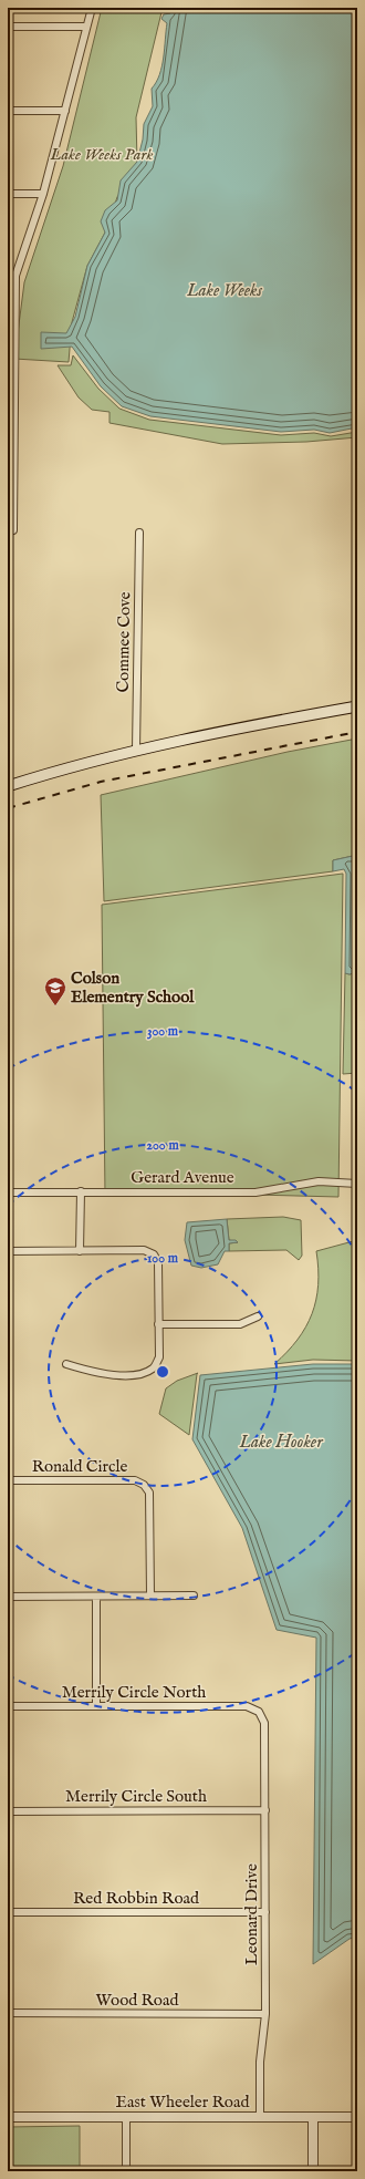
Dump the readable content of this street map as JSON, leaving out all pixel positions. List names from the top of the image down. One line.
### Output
{"streets":{"street":["Commee Cove","Gerard Avenue","Ronald Circle","Merrily Circle North","Merrily Circle South","Red Robbin Road","Leonard Drive","Wood Road","East Wheeler Road"]},"crossings":[["Merrily Circle North","Leonard Drive"],["Merrily Circle South","Leonard Drive"],["Red Robbin Road","Leonard Drive"],["Leonard Drive","Wood Road"],["Leonard Drive","East Wheeler Road"]],"water":["Lake Weeks","Lake Hooker"],"parks":["Lake Weeks Park"],"places":{"school or university":["Colson Elementry School"]},"rings":["300 m","200 m","100 m"]}
